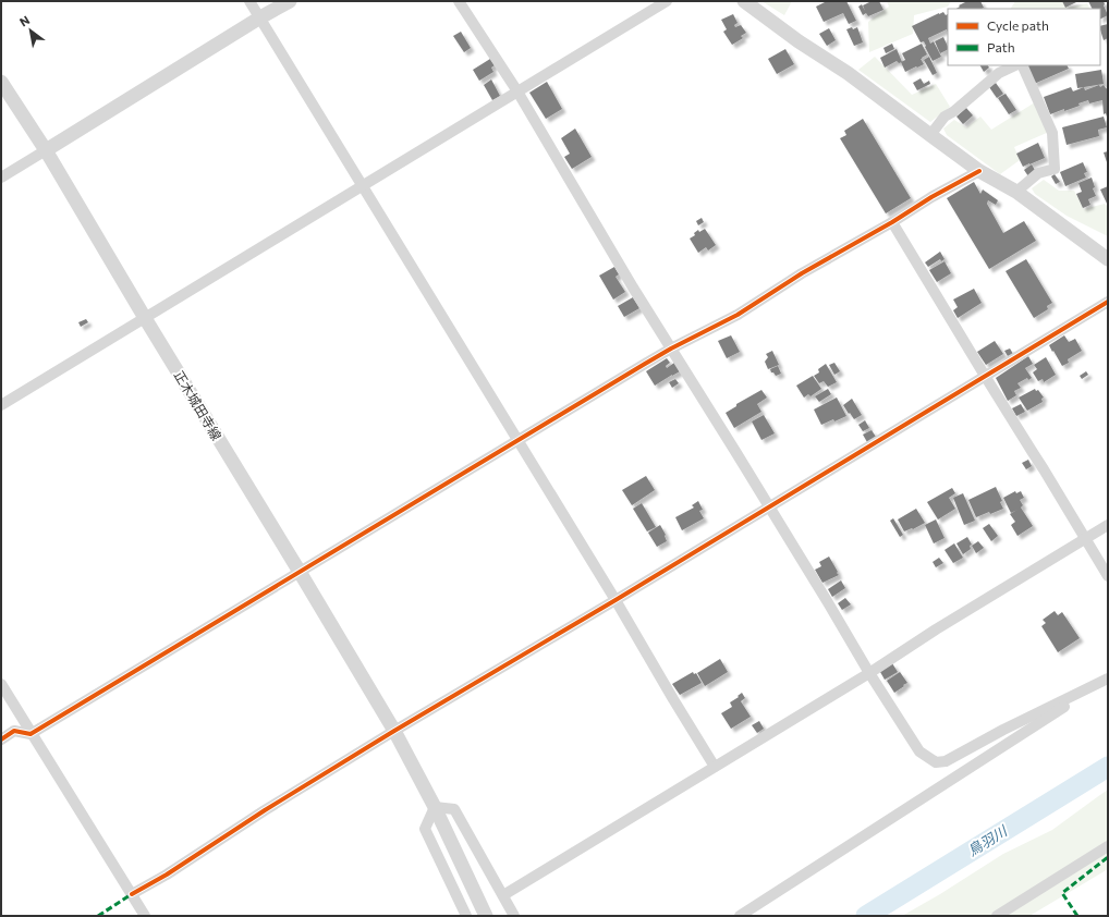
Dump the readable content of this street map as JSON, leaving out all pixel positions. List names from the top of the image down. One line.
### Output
{"streets":{"street":["正木城田寺線"]},"water":["鳥羽川"],"legend":["Cycle path","Path"],"north":"top left"}
